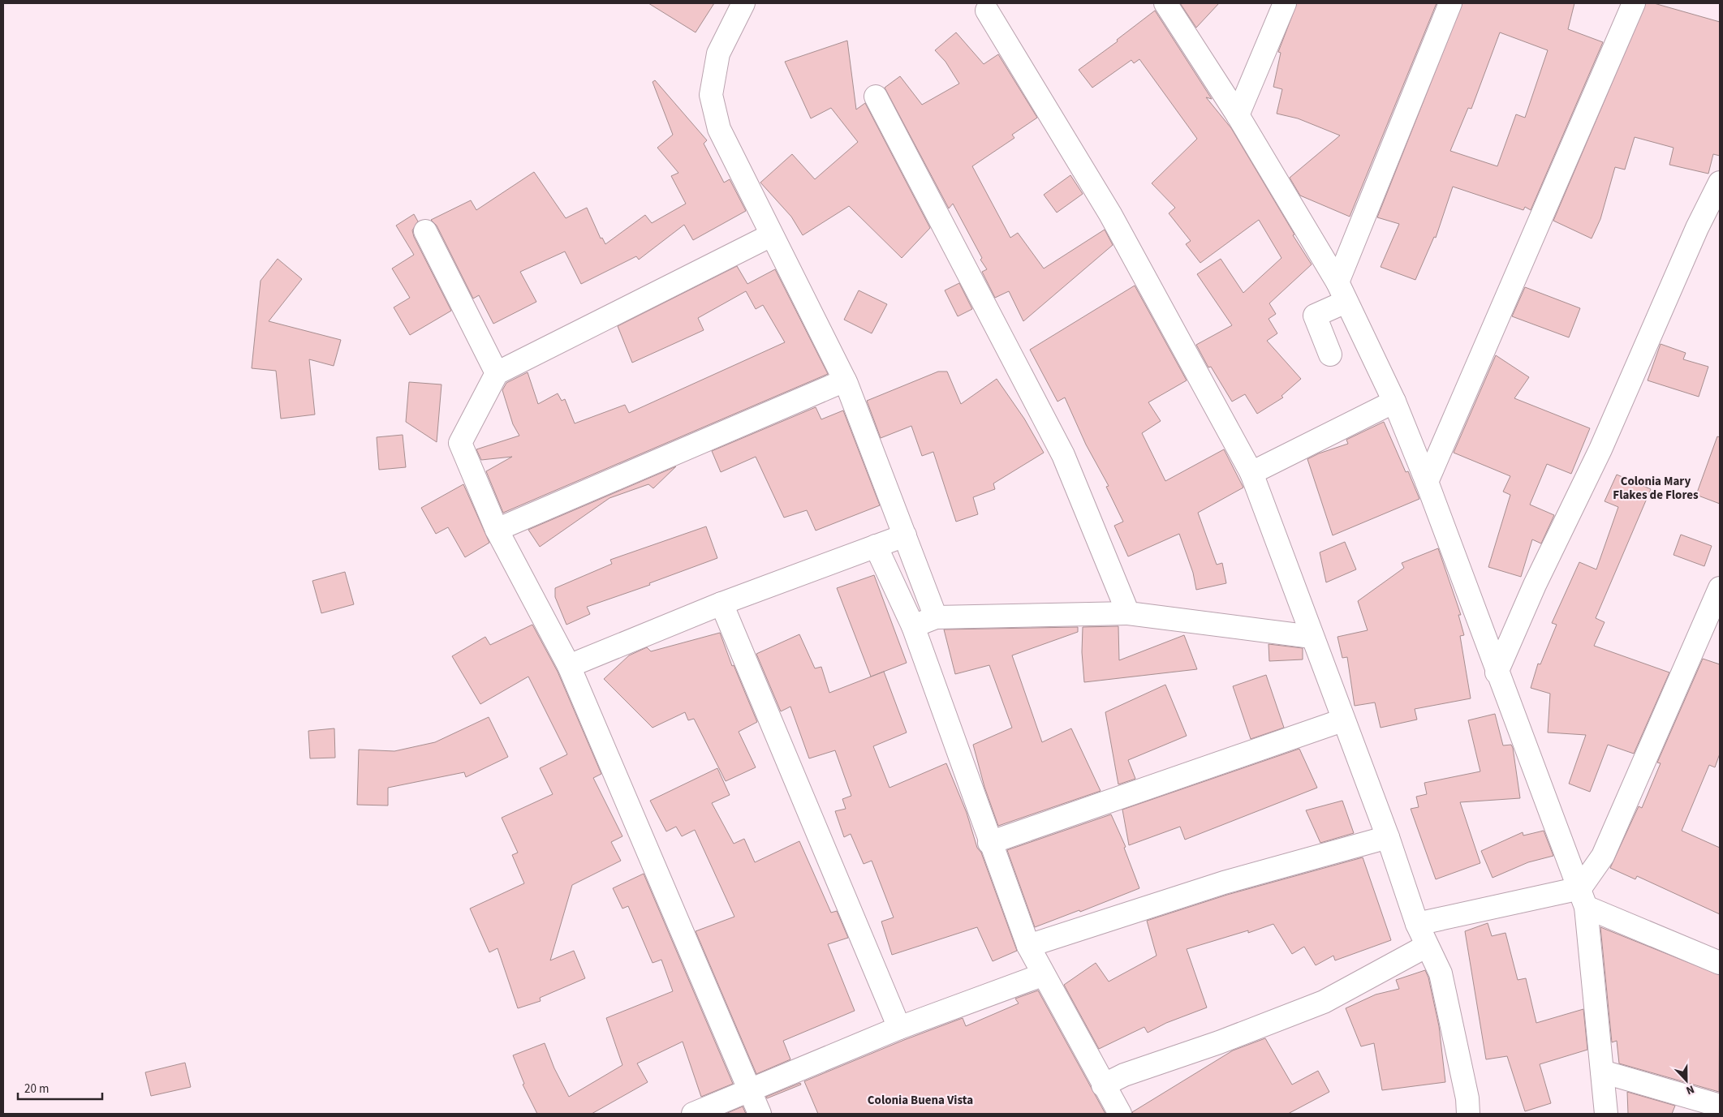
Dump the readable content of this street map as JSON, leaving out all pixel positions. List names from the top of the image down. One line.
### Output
{"districts":["Colonia Mary Flakes de Flores","Colonia Buena Vista"],"scale_bar":"20 m","north":"bottom"}
